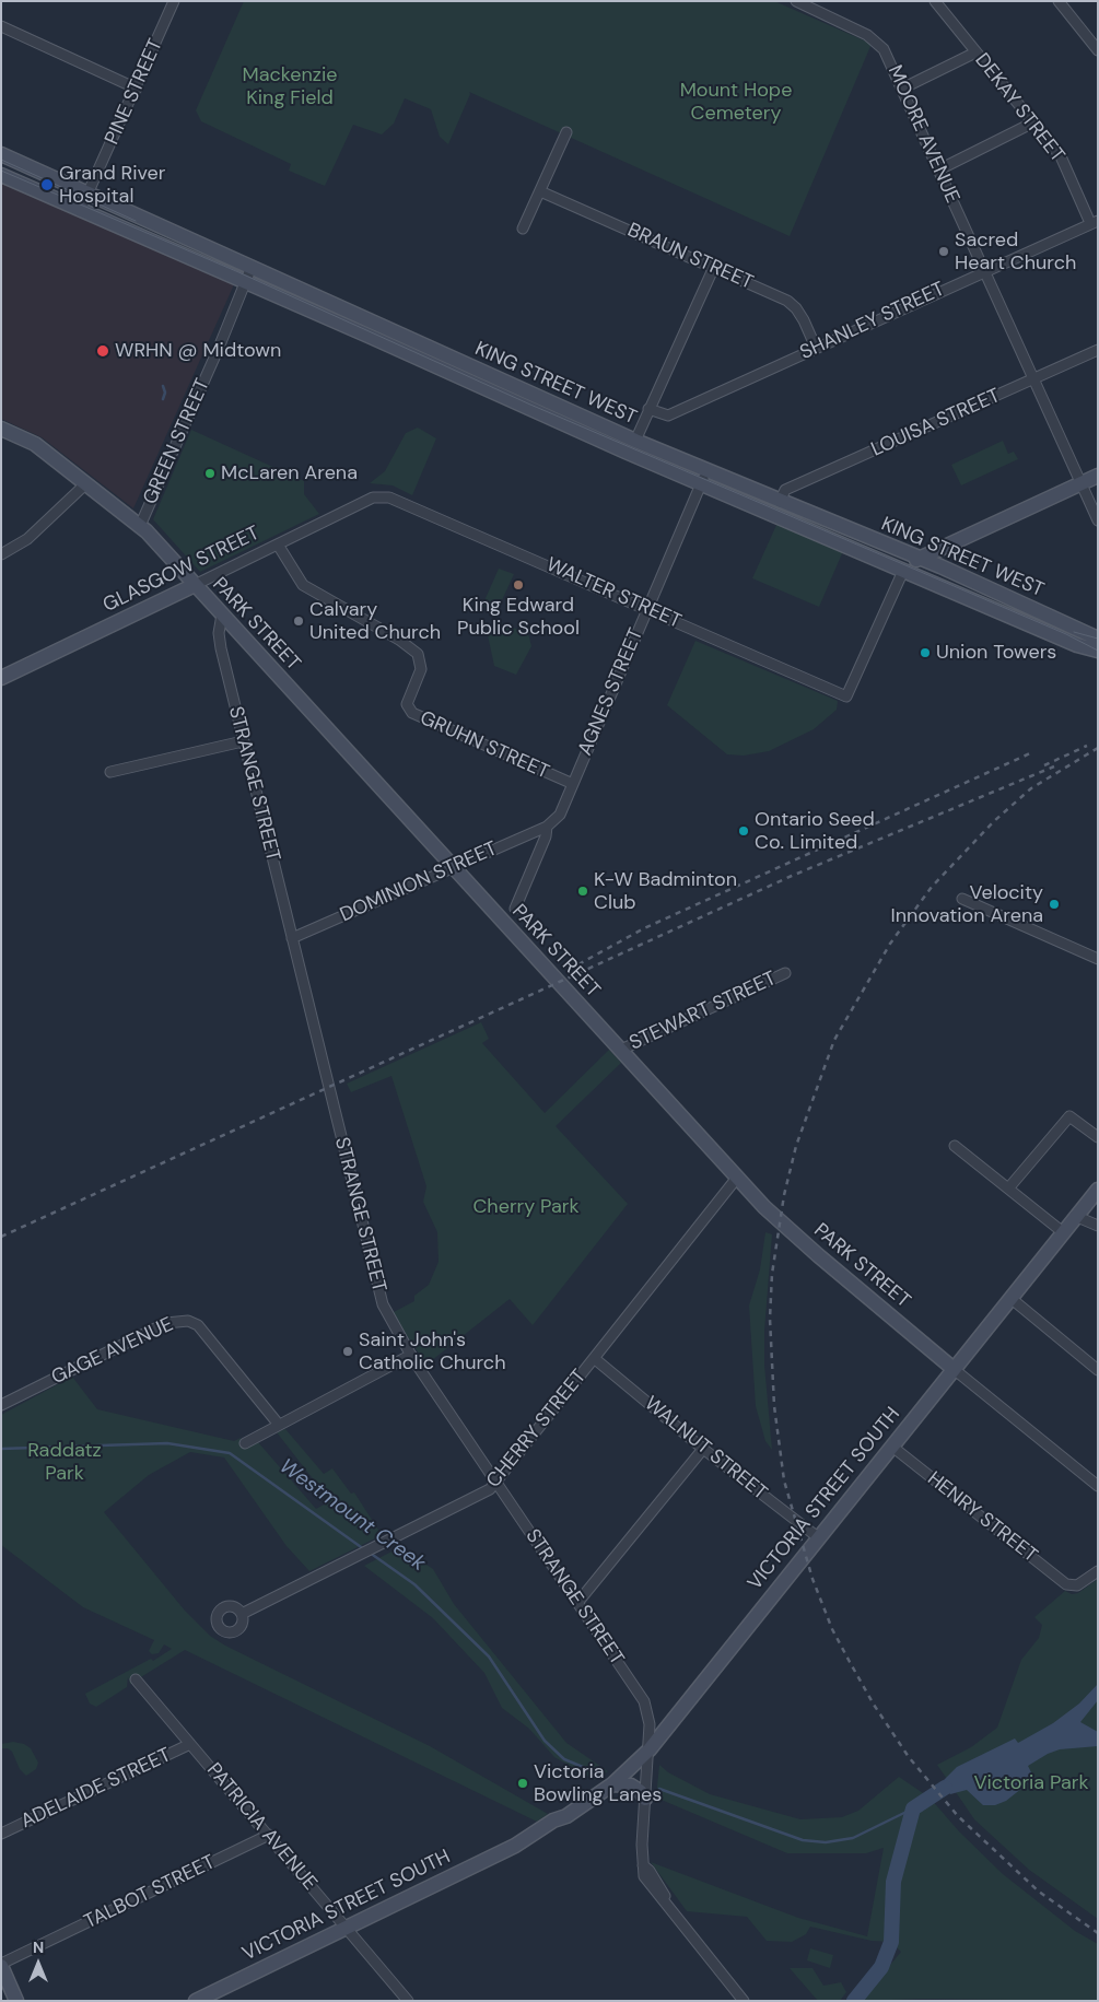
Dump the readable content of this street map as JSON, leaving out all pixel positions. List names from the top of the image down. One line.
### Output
{"streets":{"main road":["KING STREET WEST","GLASGOW STREET","PARK STREET","VICTORIA STREET SOUTH"],"street":["PINE STREET","DEKAY STREET","MOORE AVENUE","BRAUN STREET","SHANLEY STREET","LOUISA STREET","GREEN STREET","WALTER STREET","AGNES STREET","GRUHN STREET","STRANGE STREET","DOMINION STREET","STEWART STREET","GAGE AVENUE","CHERRY STREET","WALNUT STREET","HENRY STREET","ADELAIDE STREET","PATRICIA AVENUE","TALBOT STREET"]},"crossings":[["PINE STREET","KING STREET WEST"],["DEKAY STREET","SHANLEY STREET"],["MOORE AVENUE","SHANLEY STREET"],["MOORE AVENUE","LOUISA STREET"],["BRAUN STREET","SHANLEY STREET"],["KING STREET WEST","LOUISA STREET"],["KING STREET WEST","GREEN STREET"],["KING STREET WEST","WALTER STREET"],["KING STREET WEST","AGNES STREET"],["GREEN STREET","PARK STREET"],["GLASGOW STREET","WALTER STREET"],["GLASGOW STREET","PARK STREET"],["GLASGOW STREET","GRUHN STREET"],["WALTER STREET","AGNES STREET"],["PARK STREET","STRANGE STREET"],["PARK STREET","DOMINION STREET"],["PARK STREET","STEWART STREET"],["PARK STREET","CHERRY STREET"],["PARK STREET","VICTORIA STREET SOUTH"],["AGNES STREET","GRUHN STREET"],["AGNES STREET","DOMINION STREET"],["STRANGE STREET","DOMINION STREET"],["STRANGE STREET","CHERRY STREET"],["STRANGE STREET","VICTORIA STREET SOUTH"],["CHERRY STREET","WALNUT STREET"],["WALNUT STREET","VICTORIA STREET SOUTH"],["VICTORIA STREET SOUTH","HENRY STREET"],["VICTORIA STREET SOUTH","PATRICIA AVENUE"],["ADELAIDE STREET","PATRICIA AVENUE"],["PATRICIA AVENUE","TALBOT STREET"]],"water":["Westmount Creek"],"parks":["Mackenzie King Field","Mount Hope Cemetery","Cherry Park","Raddatz Park","Victoria Park"],"places":["Grand River Hospital","Sacred Heart Church","WRHN @ Midtown","McLaren Arena","King Edward Public School","Calvary United Church","Union Towers","Ontario Seed Co. Limited","K-W Badminton Club","Velocity Innovation Arena","Saint John's Catholic Church","Victoria Bowling Lanes"],"north":"top"}
